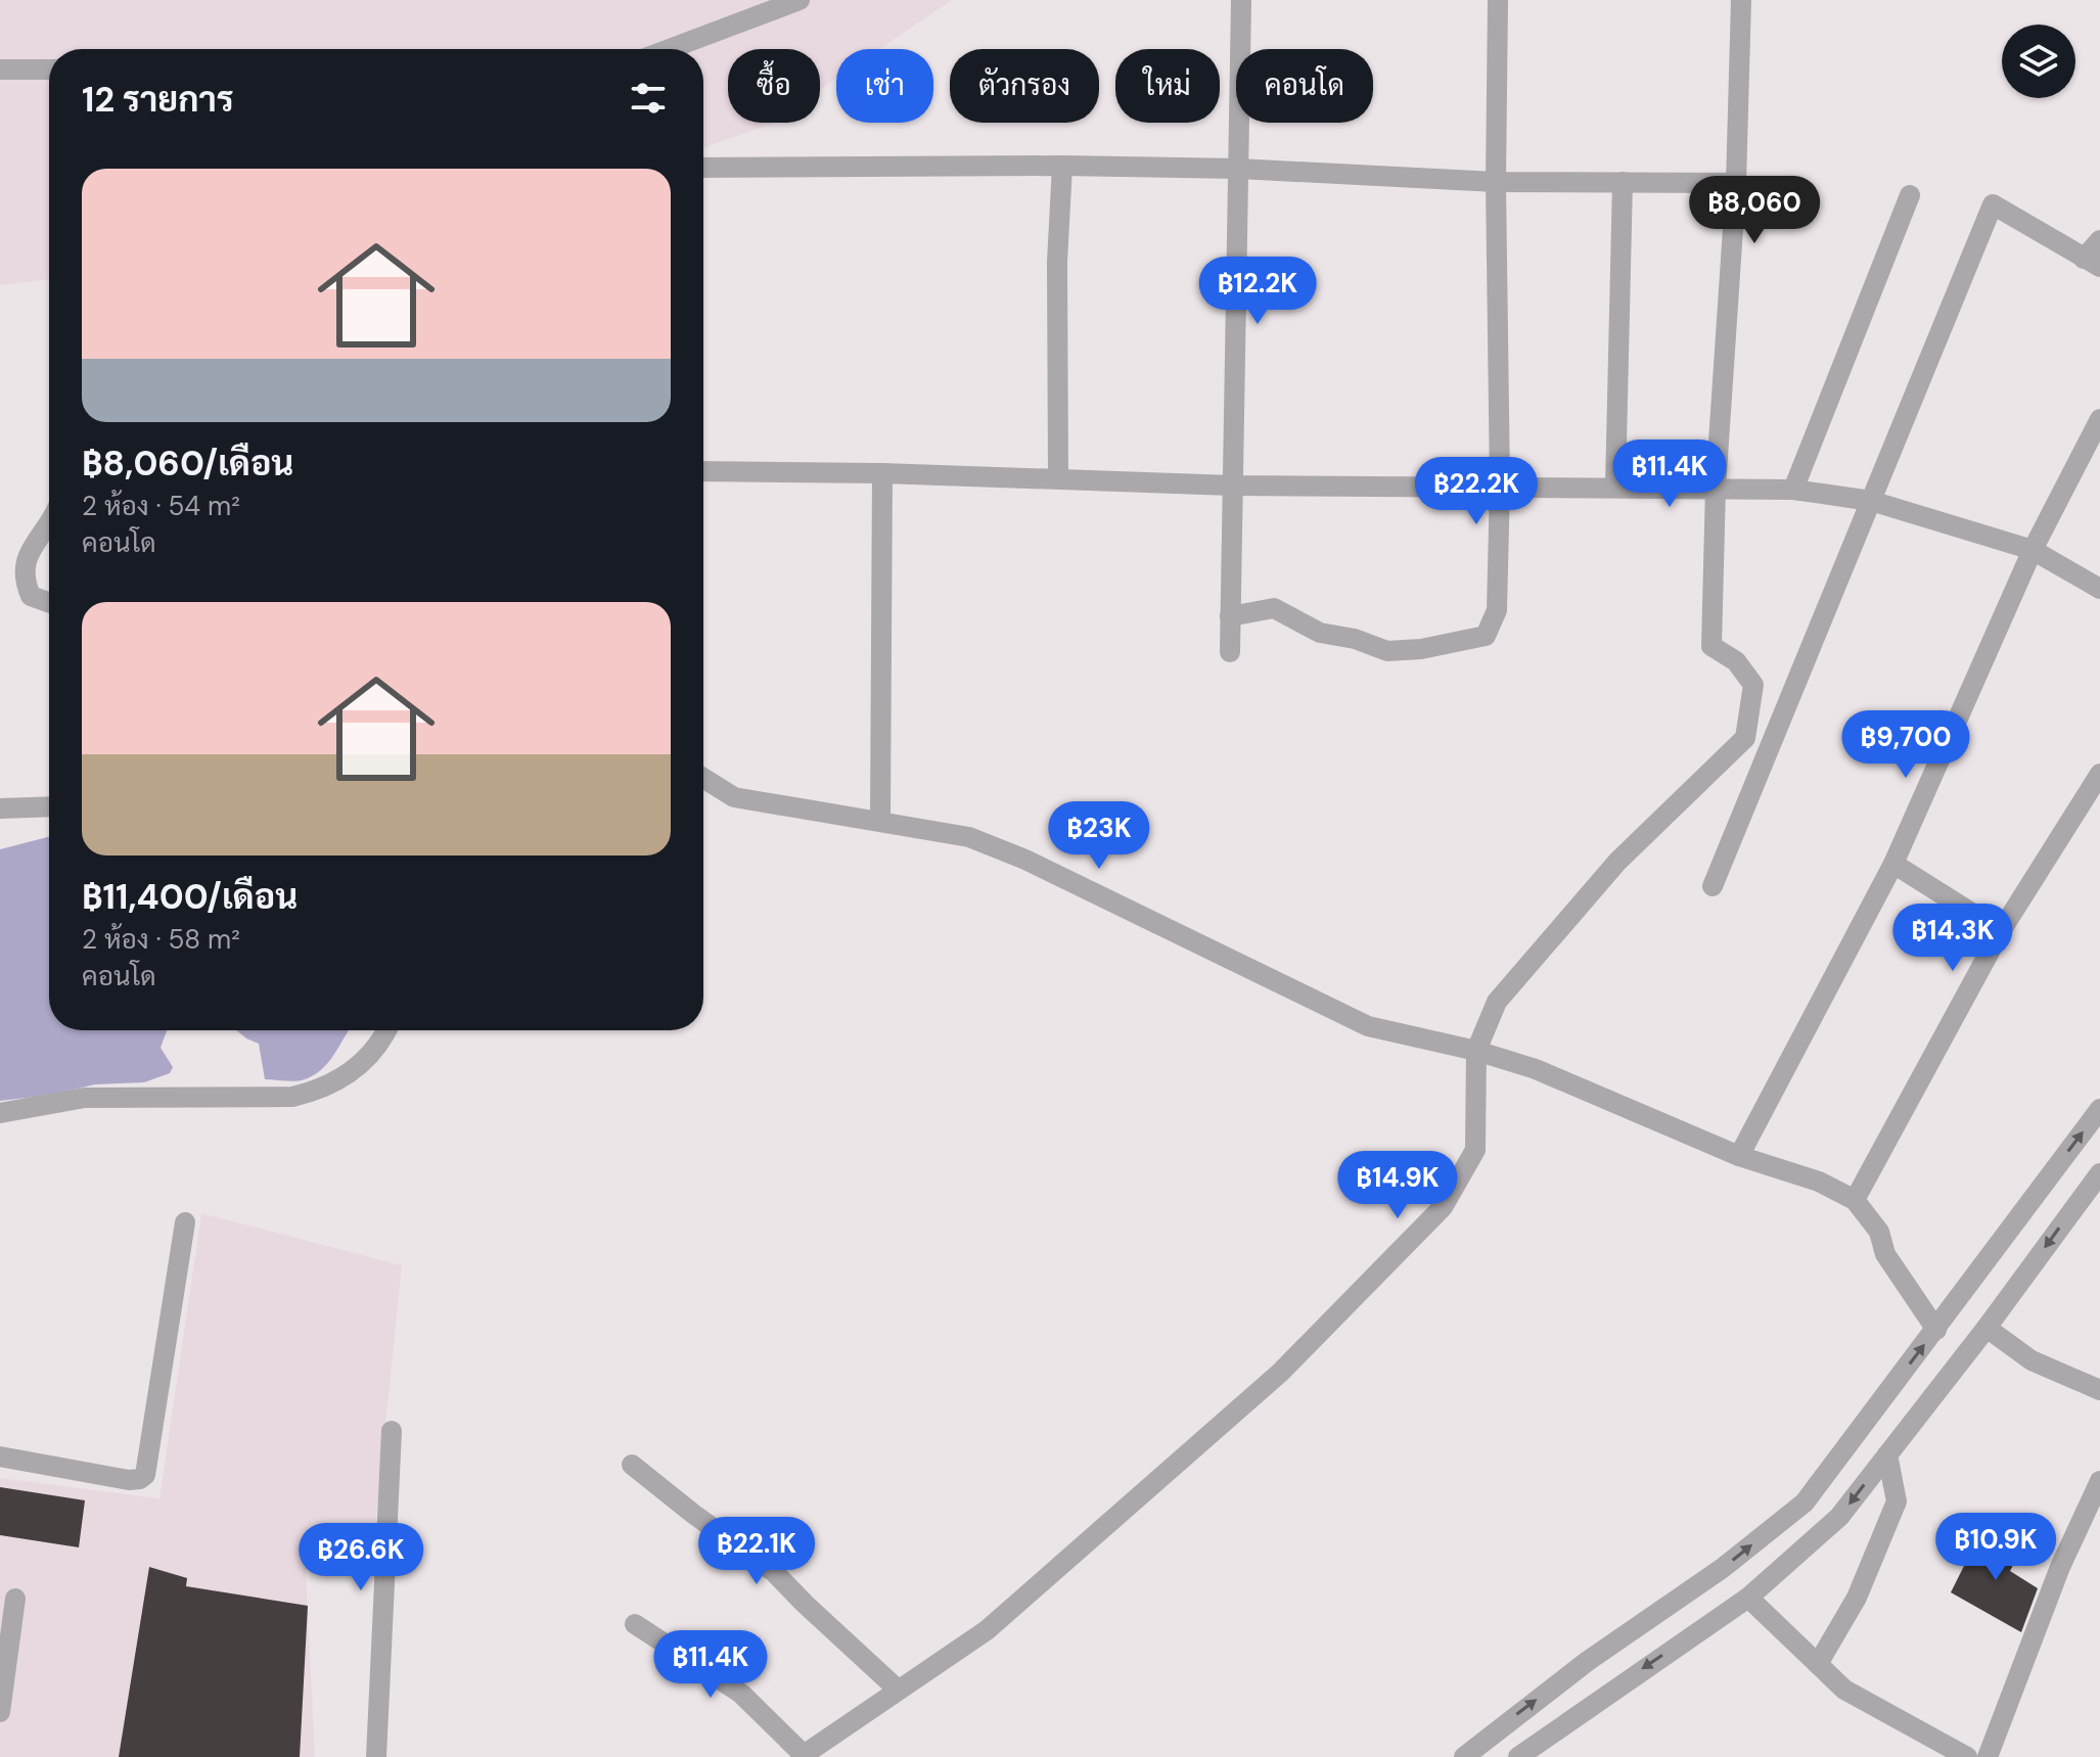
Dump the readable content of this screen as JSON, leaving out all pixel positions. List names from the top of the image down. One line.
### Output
{"page":{"chip":["ซื้อ","เช่า","ตัวกรอง","ใหม่","คอนโด"],"heading":"12 รายการ","list":[{"name":"฿8,060/เดือน","note":"2 ห้อง · 54 m² · คอนโด"},{"name":"฿11,400/เดือน","note":"2 ห้อง · 58 m² · คอนโด"}],"price":["฿8,060","฿12.2K","฿11.4K","฿22.2K","฿9,700","฿23K","฿14.3K","฿14.9K","฿10.9K","฿22.1K","฿26.6K","฿11.4K"]}}
